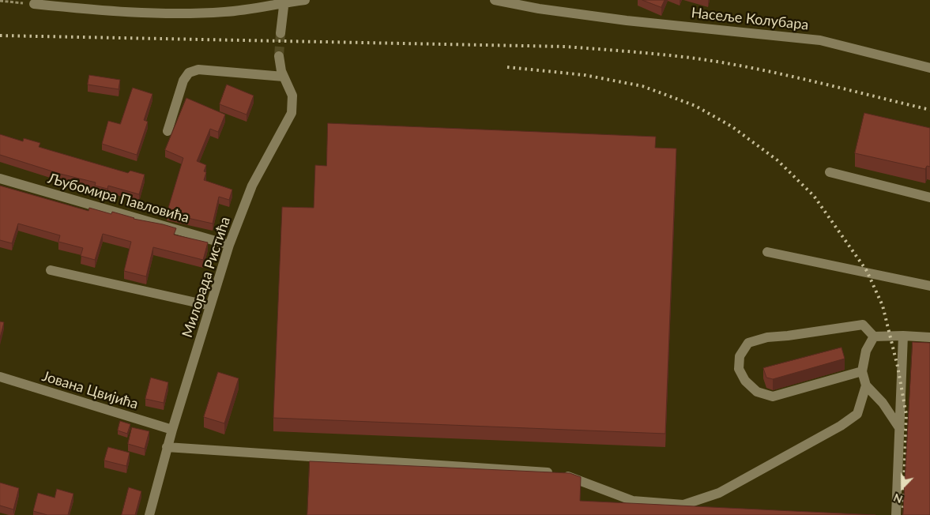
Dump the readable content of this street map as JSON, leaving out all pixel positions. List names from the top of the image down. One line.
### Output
{"streets":{"street":["Насеље Колубара","Љубомира Павловића","Милорада Ристића","Јована Цвијића"]},"crossings":[["Љубомира Павловића","Милорада Ристића"],["Милорада Ристића","Јована Цвијића"]],"north":"bottom"}
